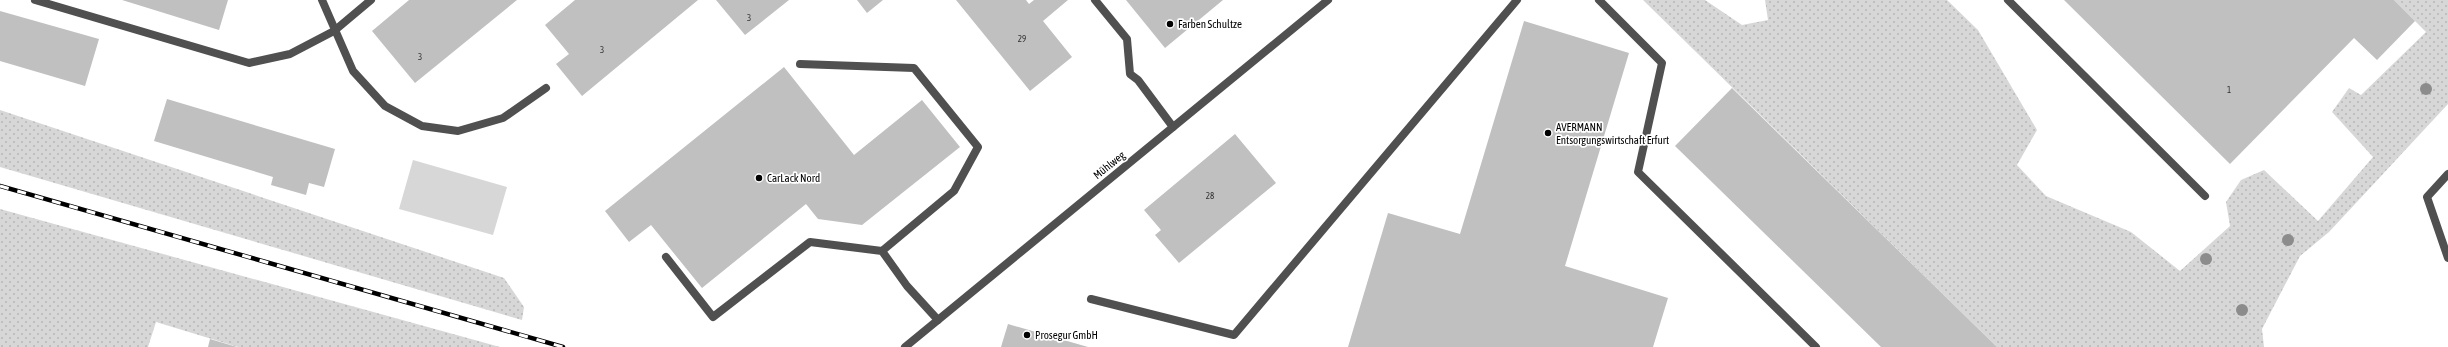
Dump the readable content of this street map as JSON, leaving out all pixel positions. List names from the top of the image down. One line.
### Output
{"streets":{"street":["Mühlweg"]},"places":["Farben Schultze","AVERMANN Entsorgungswirtschaft Erfurt","CarLack Nord","Prosegur GmbH"],"house_numbers":["3","29","3","3","1","28"]}
